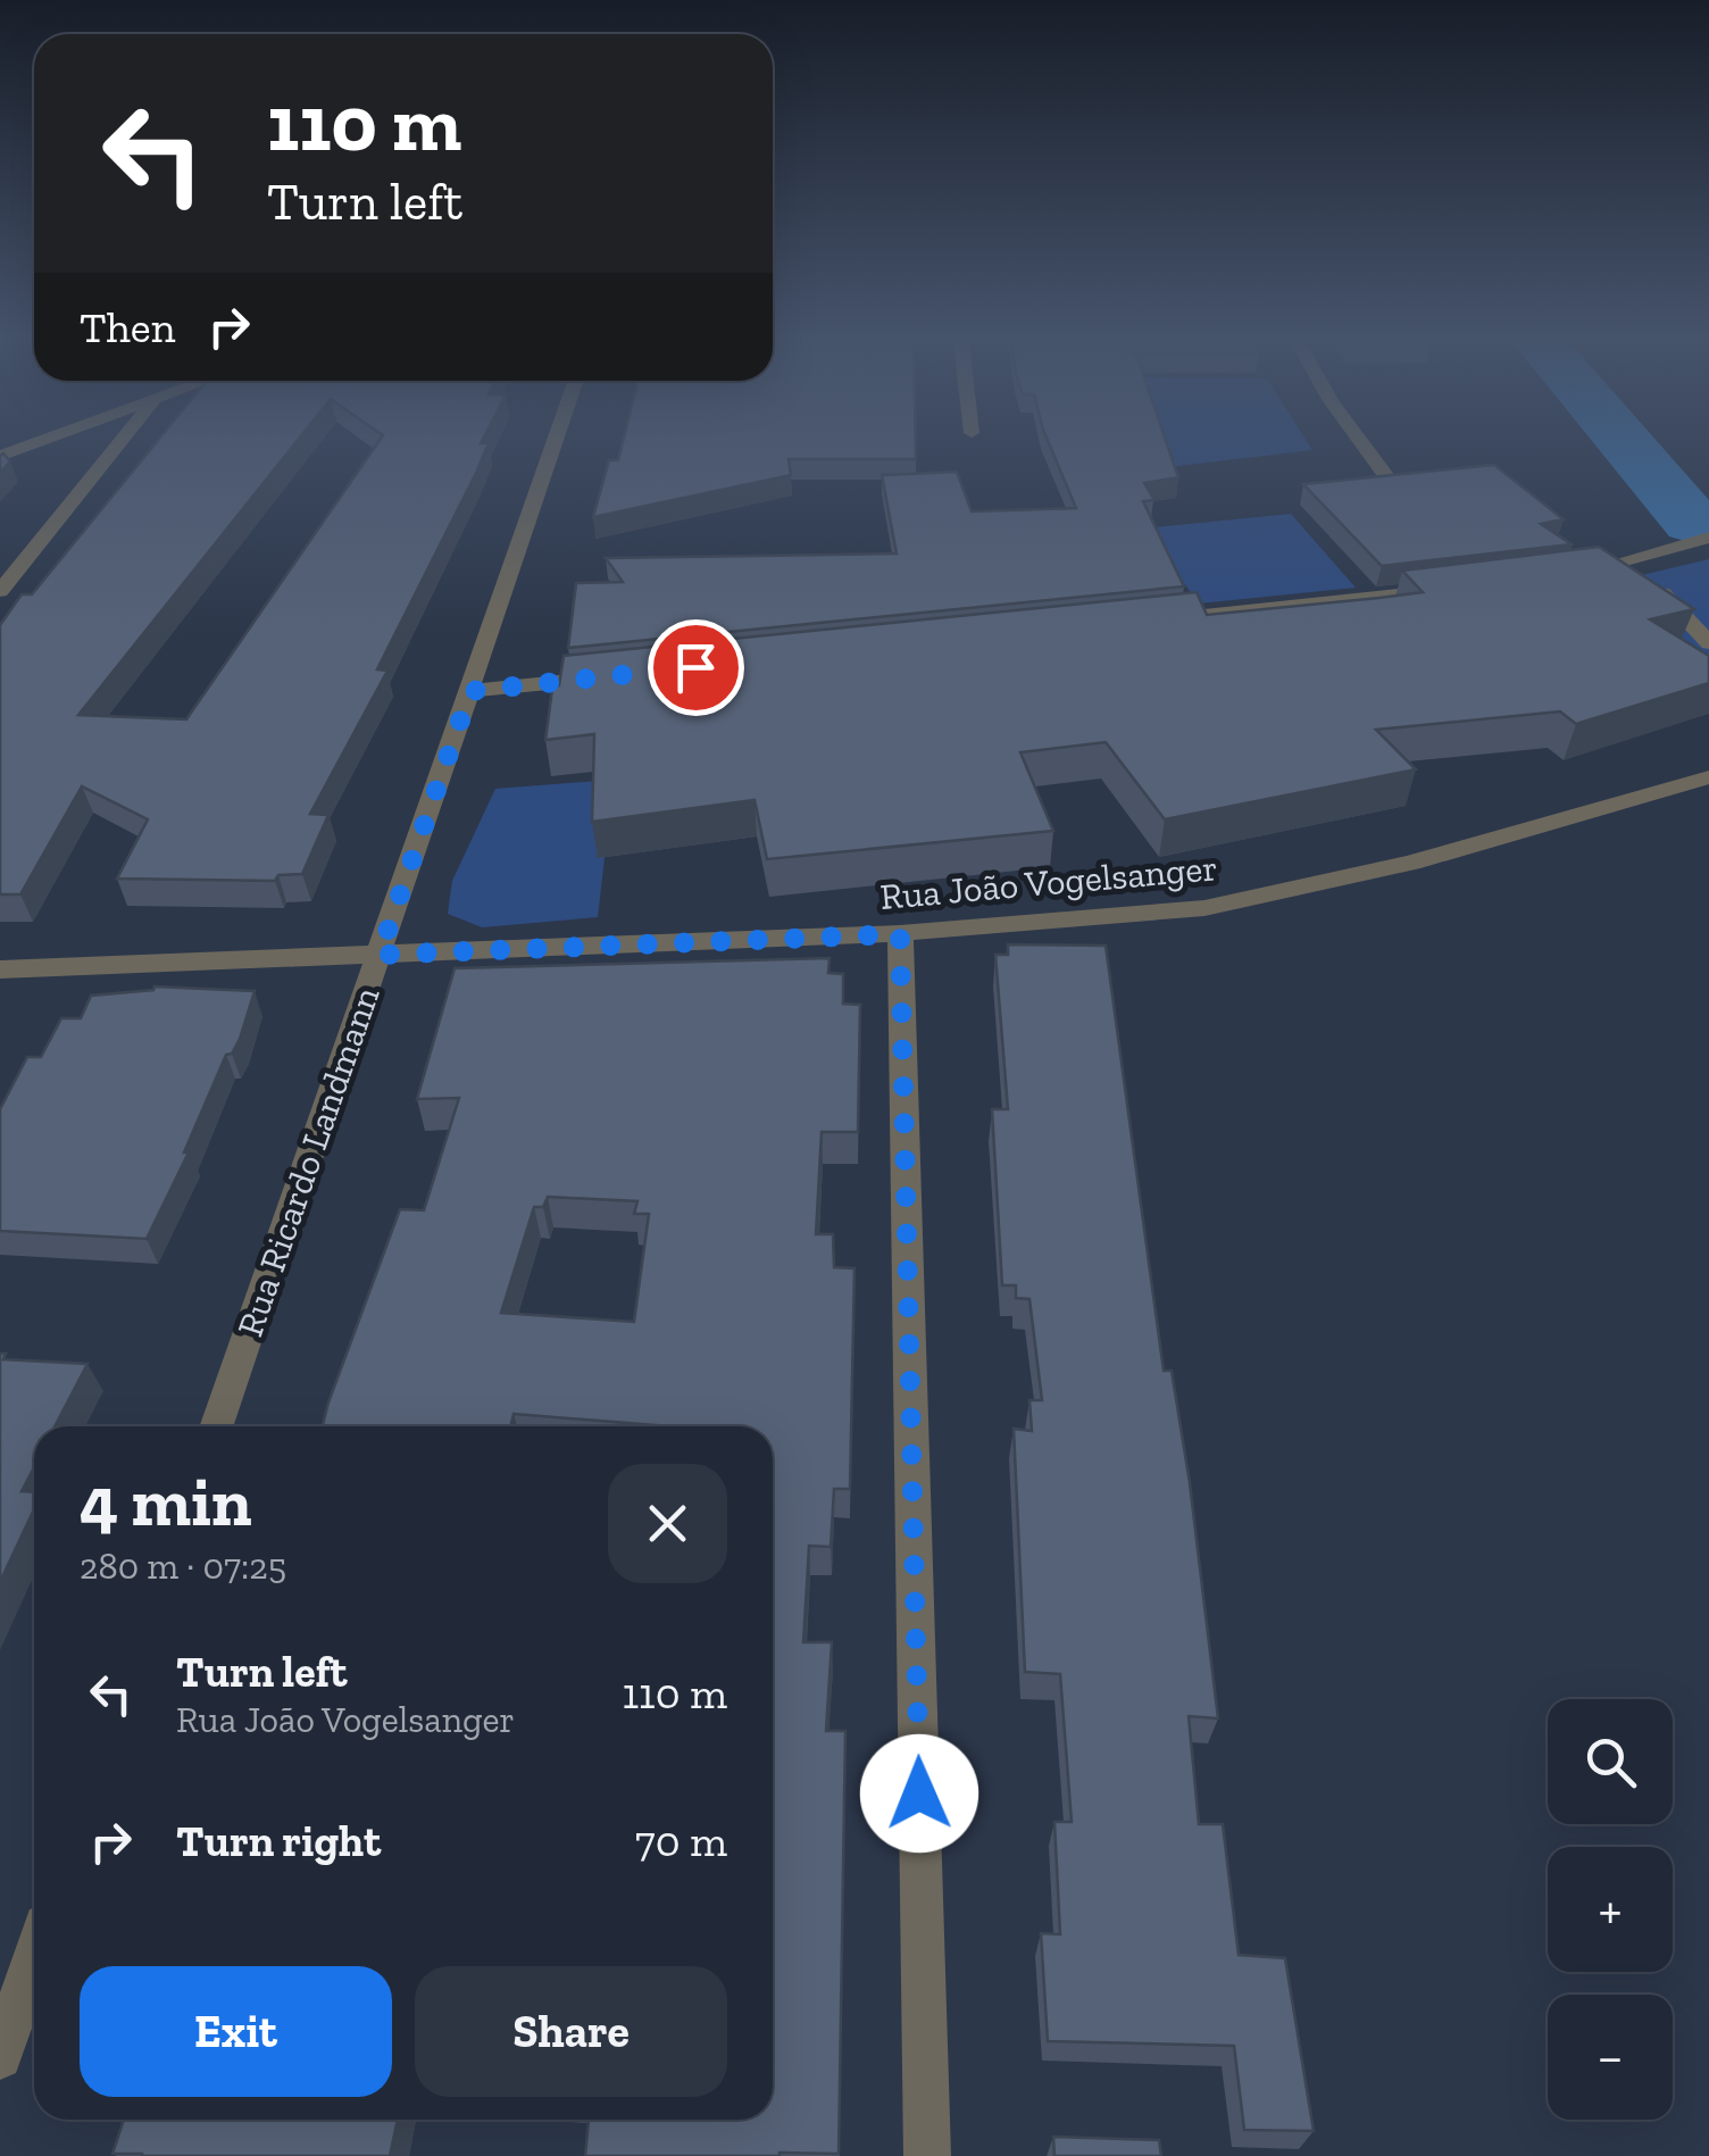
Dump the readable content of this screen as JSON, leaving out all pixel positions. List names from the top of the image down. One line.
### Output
{"streets":{"street":["Rua João Vogelsanger","Rua Ricardo Landmann"]},"crossings":[["Rua João Vogelsanger","Rua Ricardo Landmann"]],"page":{"turn":["110 m","Turn left"],"then":"Then","heading":["4 min","280 m · 07:25"],"list":[{"name":"Turn left","note":"Rua João Vogelsanger","value":"110 m"},{"name":"Turn right","value":"70 m"}],"map_buttons":["+","−"],"buttons":["Exit","Share"]}}
